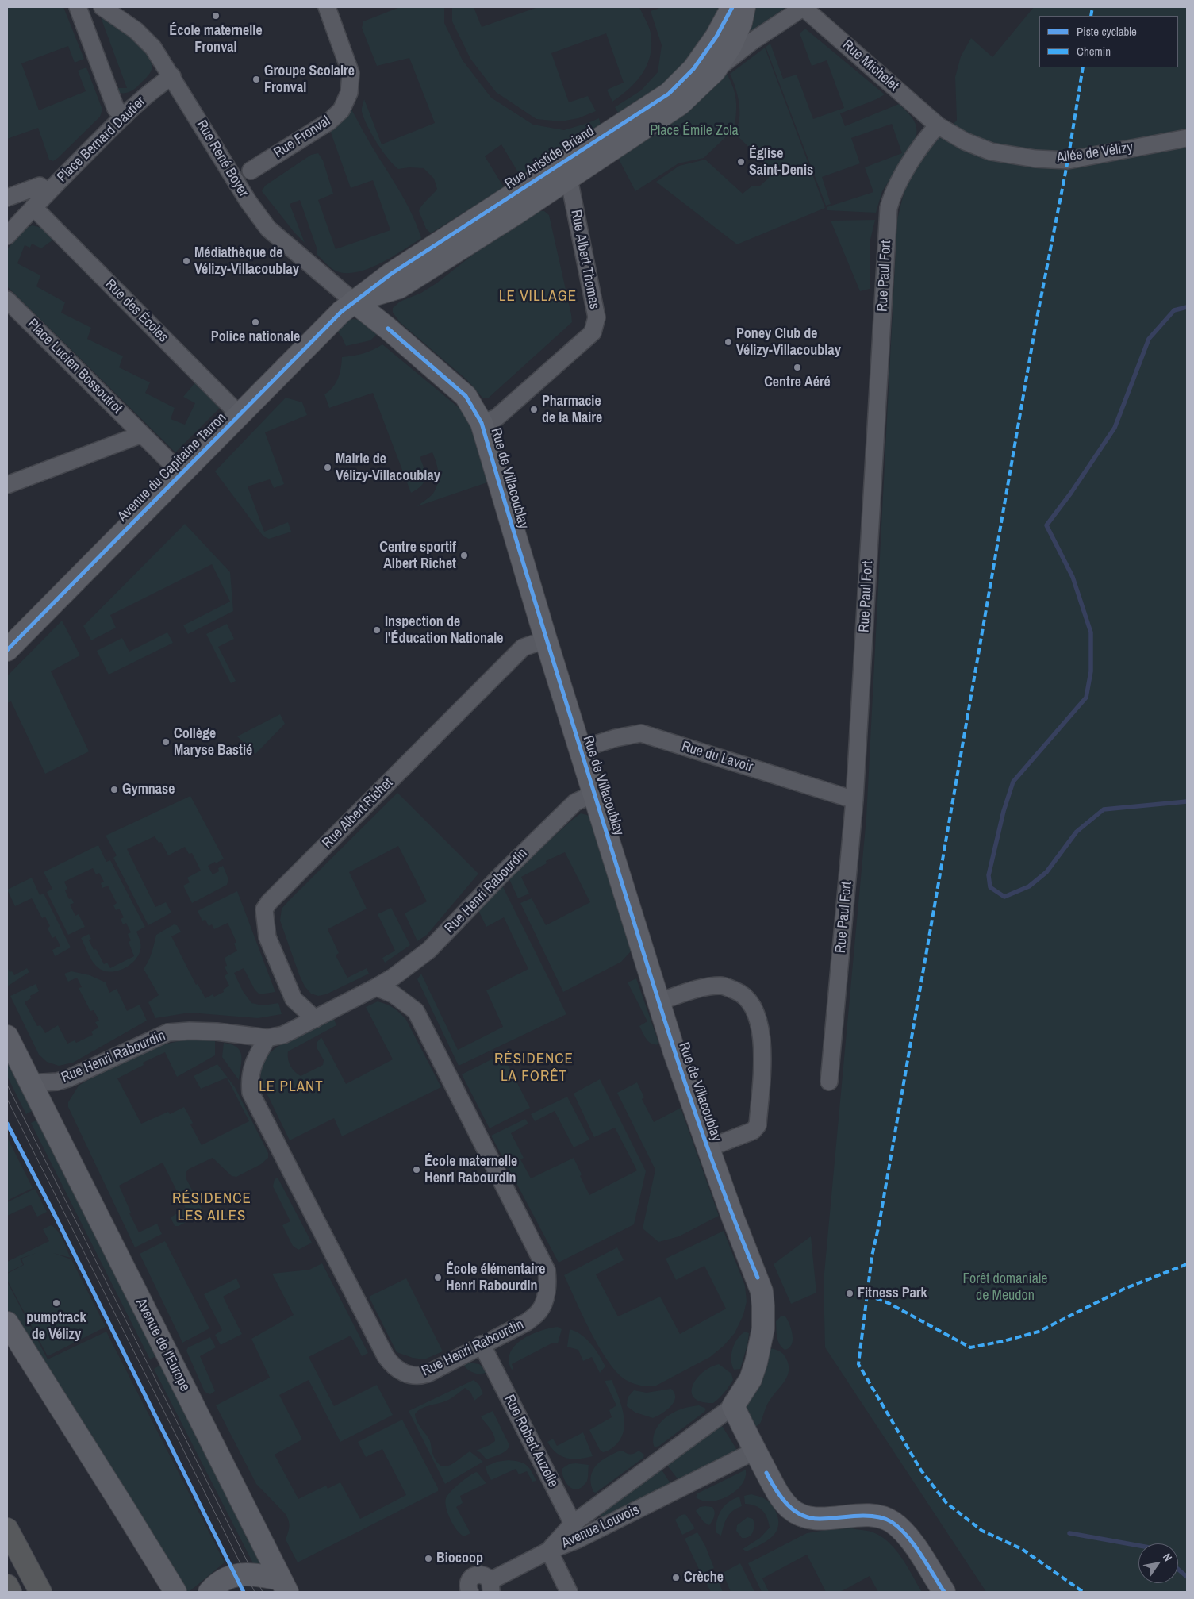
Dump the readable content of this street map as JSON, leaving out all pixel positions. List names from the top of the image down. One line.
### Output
{"streets":{"street":["Rue Michelet","Rue Fronval","Place Bernard Dautier","Allée de Vélizy","Rue Aristide Briand","Rue René Boyer","Rue Albert Thomas","Rue Paul Fort","Rue des Écoles","Place Lucien Bossoutrot","Avenue du Capitaine Tarron","Rue de Villacoublay","Rue du Lavoir","Rue Albert Richet","Rue Henri Rabourdin","Avenue de l'Europe","Rue Robert Auzelle","Avenue Louvois"]},"crossings":[["Rue Michelet","Allée de Vélizy"],["Rue Michelet","Rue Paul Fort"],["Place Bernard Dautier","Rue René Boyer"],["Place Bernard Dautier","Rue des Écoles"],["Allée de Vélizy","Rue Paul Fort"],["Rue Aristide Briand","Rue René Boyer"],["Rue Aristide Briand","Rue Albert Thomas"],["Rue Aristide Briand","Avenue du Capitaine Tarron"],["Rue Aristide Briand","Rue de Villacoublay"],["Rue René Boyer","Avenue du Capitaine Tarron"],["Rue René Boyer","Rue de Villacoublay"],["Rue Albert Thomas","Rue de Villacoublay"],["Rue Paul Fort","Rue du Lavoir"],["Rue des Écoles","Avenue du Capitaine Tarron"],["Place Lucien Bossoutrot","Avenue du Capitaine Tarron"],["Avenue du Capitaine Tarron","Rue de Villacoublay"],["Rue de Villacoublay","Rue du Lavoir"],["Rue de Villacoublay","Rue Albert Richet"],["Rue de Villacoublay","Rue Henri Rabourdin"],["Rue de Villacoublay","Avenue Louvois"],["Rue Albert Richet","Rue Henri Rabourdin"],["Rue Henri Rabourdin","Avenue de l'Europe"],["Rue Henri Rabourdin","Rue Robert Auzelle"],["Rue Robert Auzelle","Avenue Louvois"]],"districts":["LE VILLAGE","RÉSIDENCE LA FORÊT","LE PLANT","RÉSIDENCE LES AILES"],"parks":["Place Émile Zola","Forêt domaniale de Meudon"],"places":["École maternelle Fronval","Groupe Scolaire Fronval","Église Saint-Denis","Médiathèque de Vélizy-Villacoublay","Police nationale","Poney Club de Vélizy-Villacoublay","Centre Aéré","Pharmacie de la Maire","Mairie de Vélizy-Villacoublay","Centre sportif Albert Richet","Inspection de l'Éducation Nationale","Collège Maryse Bastié","Gymnase","École maternelle Henri Rabourdin","École élémentaire Henri Rabourdin","Fitness Park","pumptrack de Vélizy","Biocoop","Crèche"],"legend":["Piste cyclable","Chemin"],"north":"top right"}
